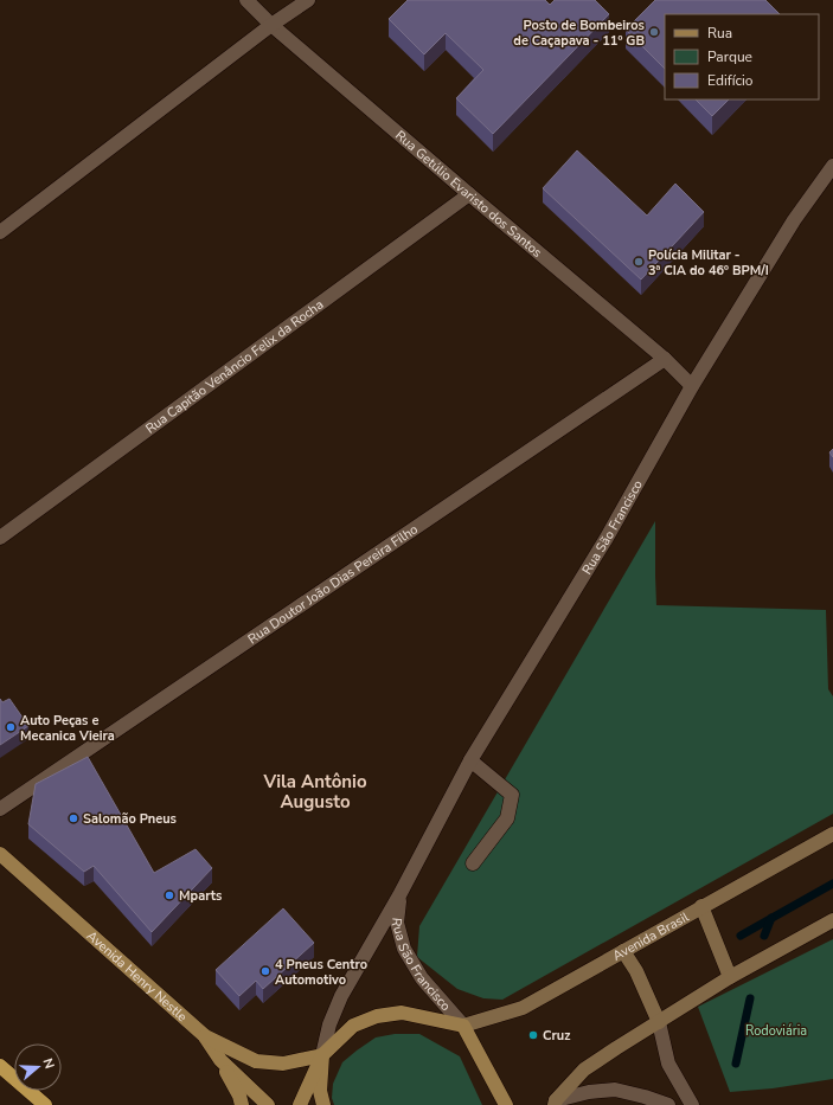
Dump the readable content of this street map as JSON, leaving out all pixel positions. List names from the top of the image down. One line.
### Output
{"streets":{"main road":["Avenida Brasil","Avenida Henry Nestle"],"street":["Rua Getúlio Evaristo dos Santos","Rua Capitão Venâncio Felix da Rocha","Rua São Francisco","Rua Doutor João Dias Pereira Filho"]},"crossings":[["Rua Getúlio Evaristo dos Santos","Rua Capitão Venâncio Felix da Rocha"],["Rua Getúlio Evaristo dos Santos","Rua São Francisco"],["Rua Getúlio Evaristo dos Santos","Rua Doutor João Dias Pereira Filho"],["Rua São Francisco","Avenida Brasil"]],"districts":["Vila Antônio Augusto"],"parks":["Rodoviária"],"places":["Posto de Bombeiros de Caçapava - 11º GB","Polícia Militar - 3ª CIA do 46º BPM/I","Auto Peças e Mecanica Vieira","Salomão Pneus","Mparts","4 Pneus Centro Automotivo","Cruz"],"legend":["Rua","Parque","Edifício"],"north":"right"}
